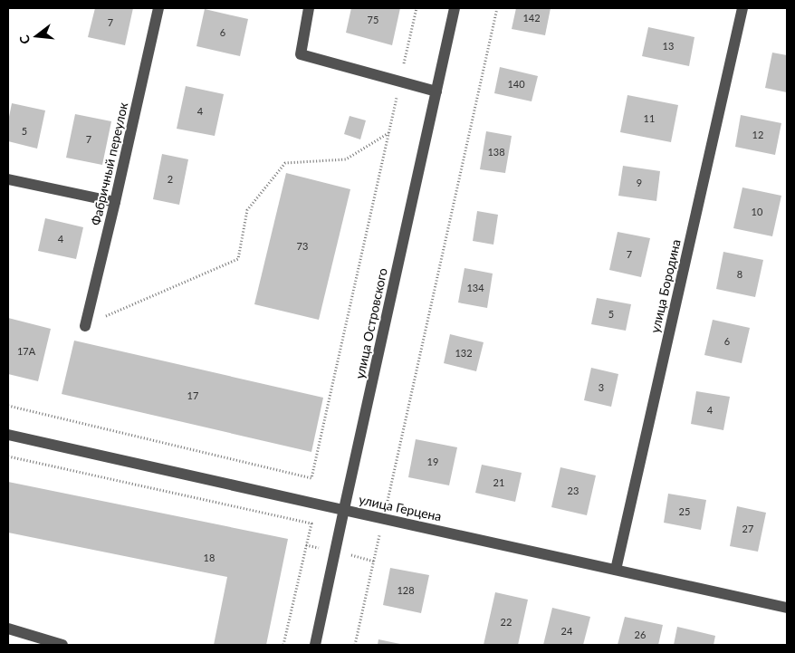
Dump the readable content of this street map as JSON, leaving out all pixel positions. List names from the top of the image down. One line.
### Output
{"streets":{"street":["Фабричный переулок","улица Бородина","улица Островского","улица Герцена"]},"crossings":[["улица Бородина","улица Герцена"],["улица Островского","улица Герцена"]],"house_numbers":["142","75","7","6","13","140","4","11","5","12","7","138","2","9","10","4","73","7","8","134","5","6","17А","132","3","17","4","19","21","23","25","27","18","128","22","24","26"],"north":"left"}
